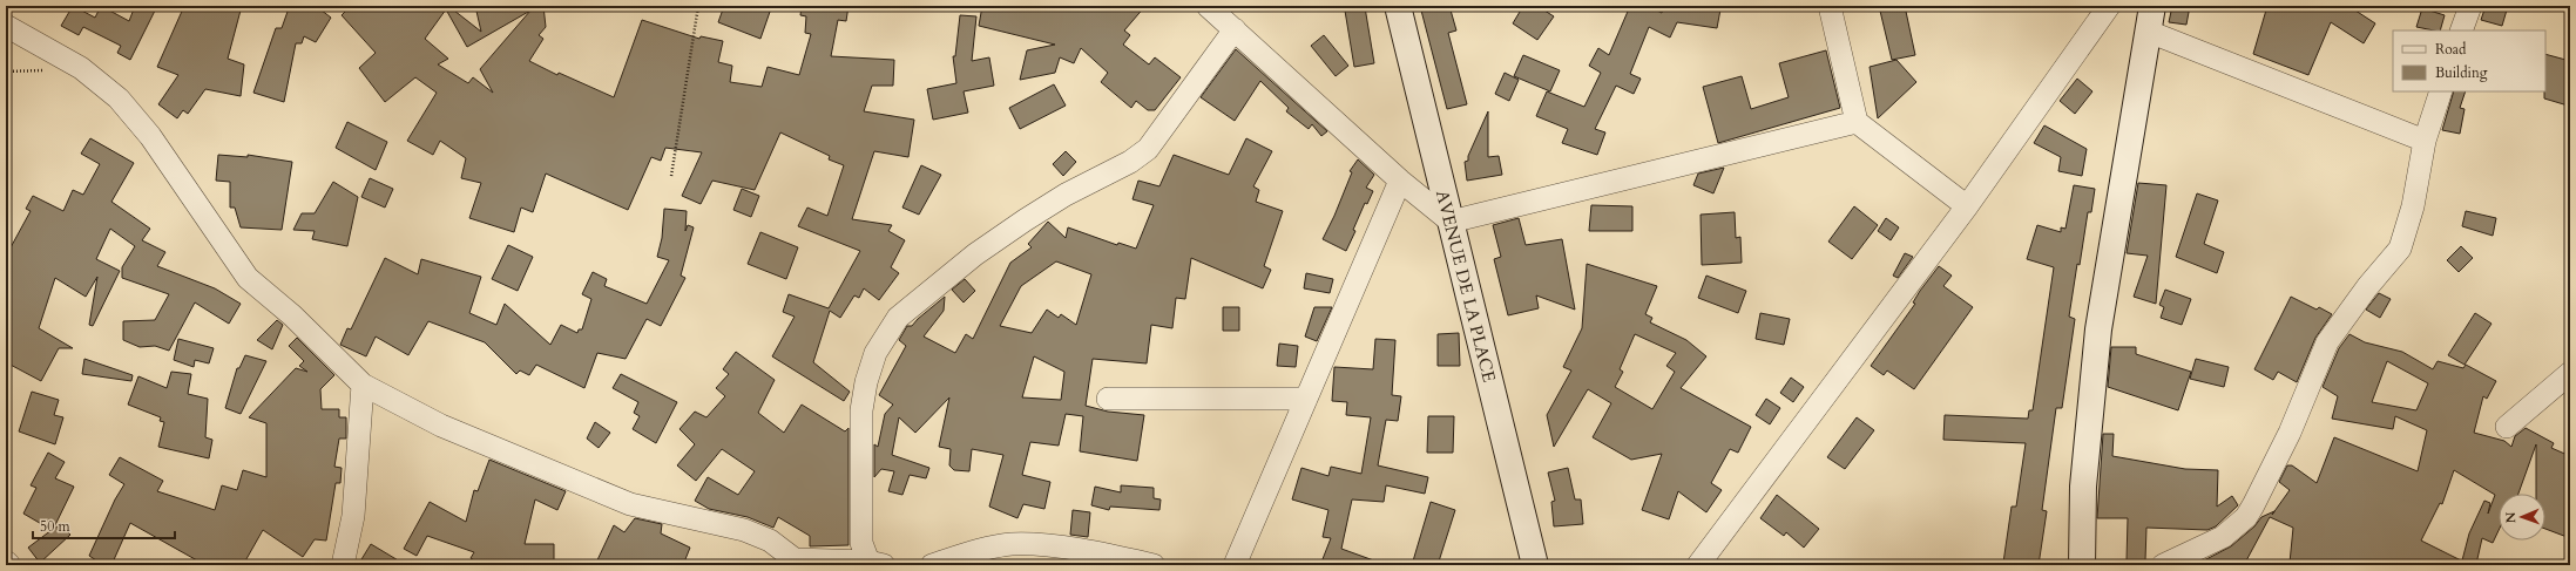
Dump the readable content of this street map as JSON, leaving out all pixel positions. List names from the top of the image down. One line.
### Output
{"streets":{"street":["AVENUE DE LA PLACE"]},"legend":["Road","Building"],"scale_bar":"50 m","north":"left"}
